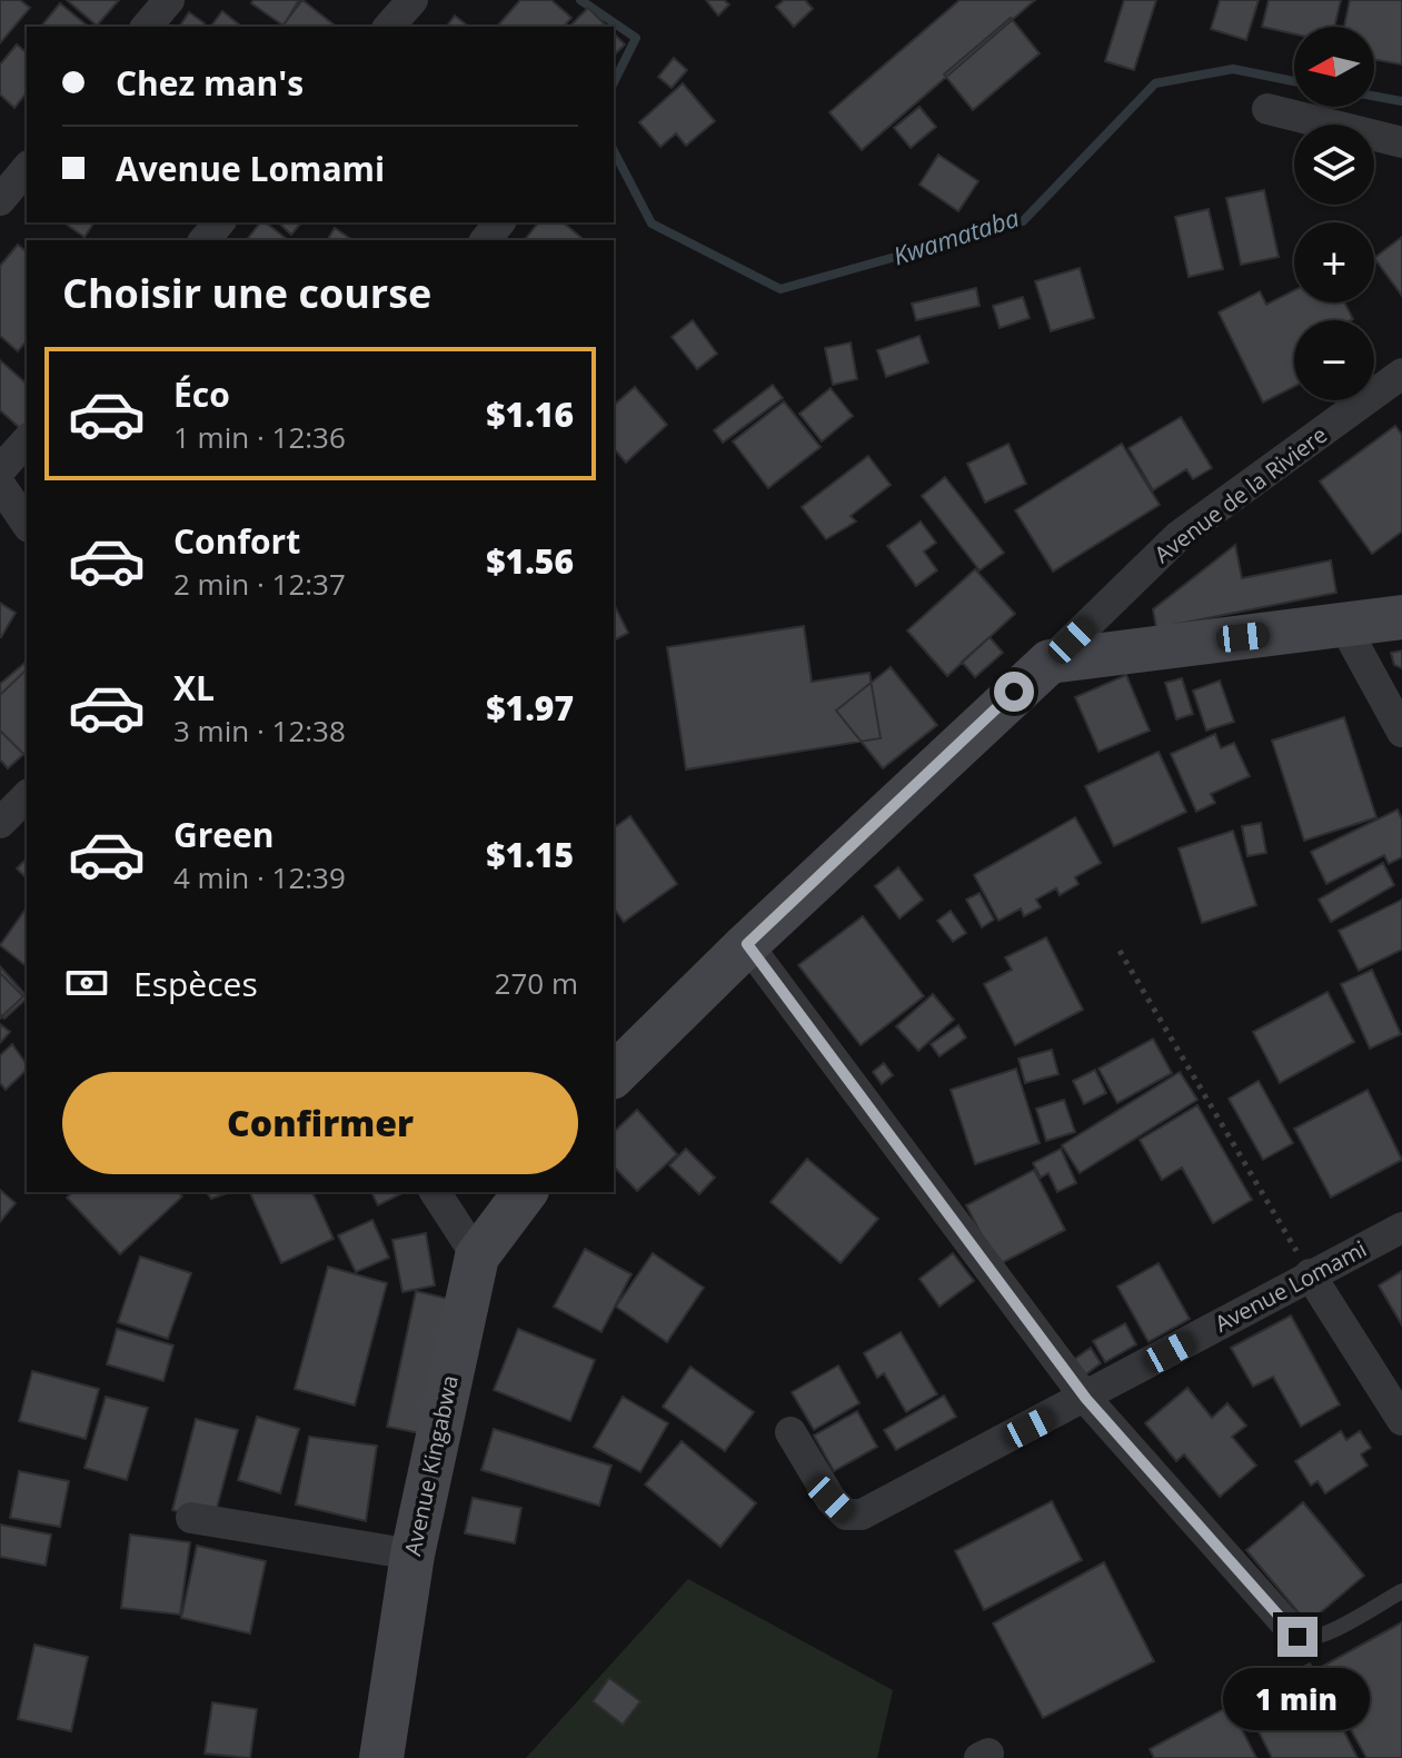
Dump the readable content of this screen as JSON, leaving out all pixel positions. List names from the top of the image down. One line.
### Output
{"streets":{"street":["Avenue de la Riviere","Avenue Lomami","Avenue Kingabwa"]},"water":["Kwamataba"],"north":"left","page":{"map_buttons":["+","−"],"banner":["Chez man's","Avenue Lomami"],"heading":"Choisir une course","list":[{"name":"Éco","note":"1 min · 12:36","value":"$1.16"},{"name":"Confort","note":"2 min · 12:37","value":"$1.56"},{"name":"XL","note":"3 min · 12:38","value":"$1.97"},{"name":"Green","note":"4 min · 12:39","value":"$1.15"}],"pay":["Espèces","270 m"],"buttons":"Confirmer","bubble":"1 min"}}
